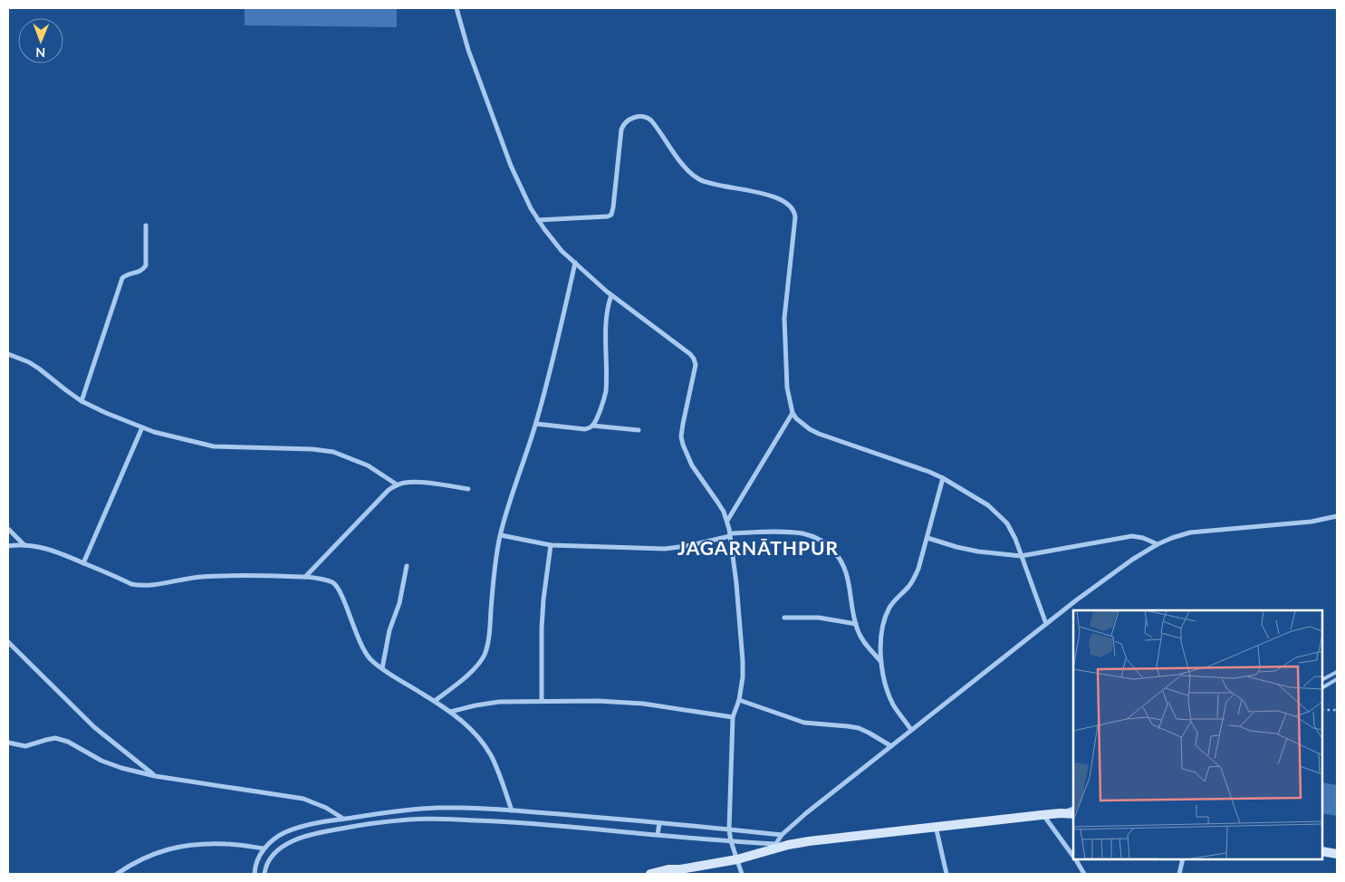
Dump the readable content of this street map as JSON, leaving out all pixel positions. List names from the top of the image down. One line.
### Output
{"districts":["JAGARNĀTHPUR"],"north":"bottom"}
